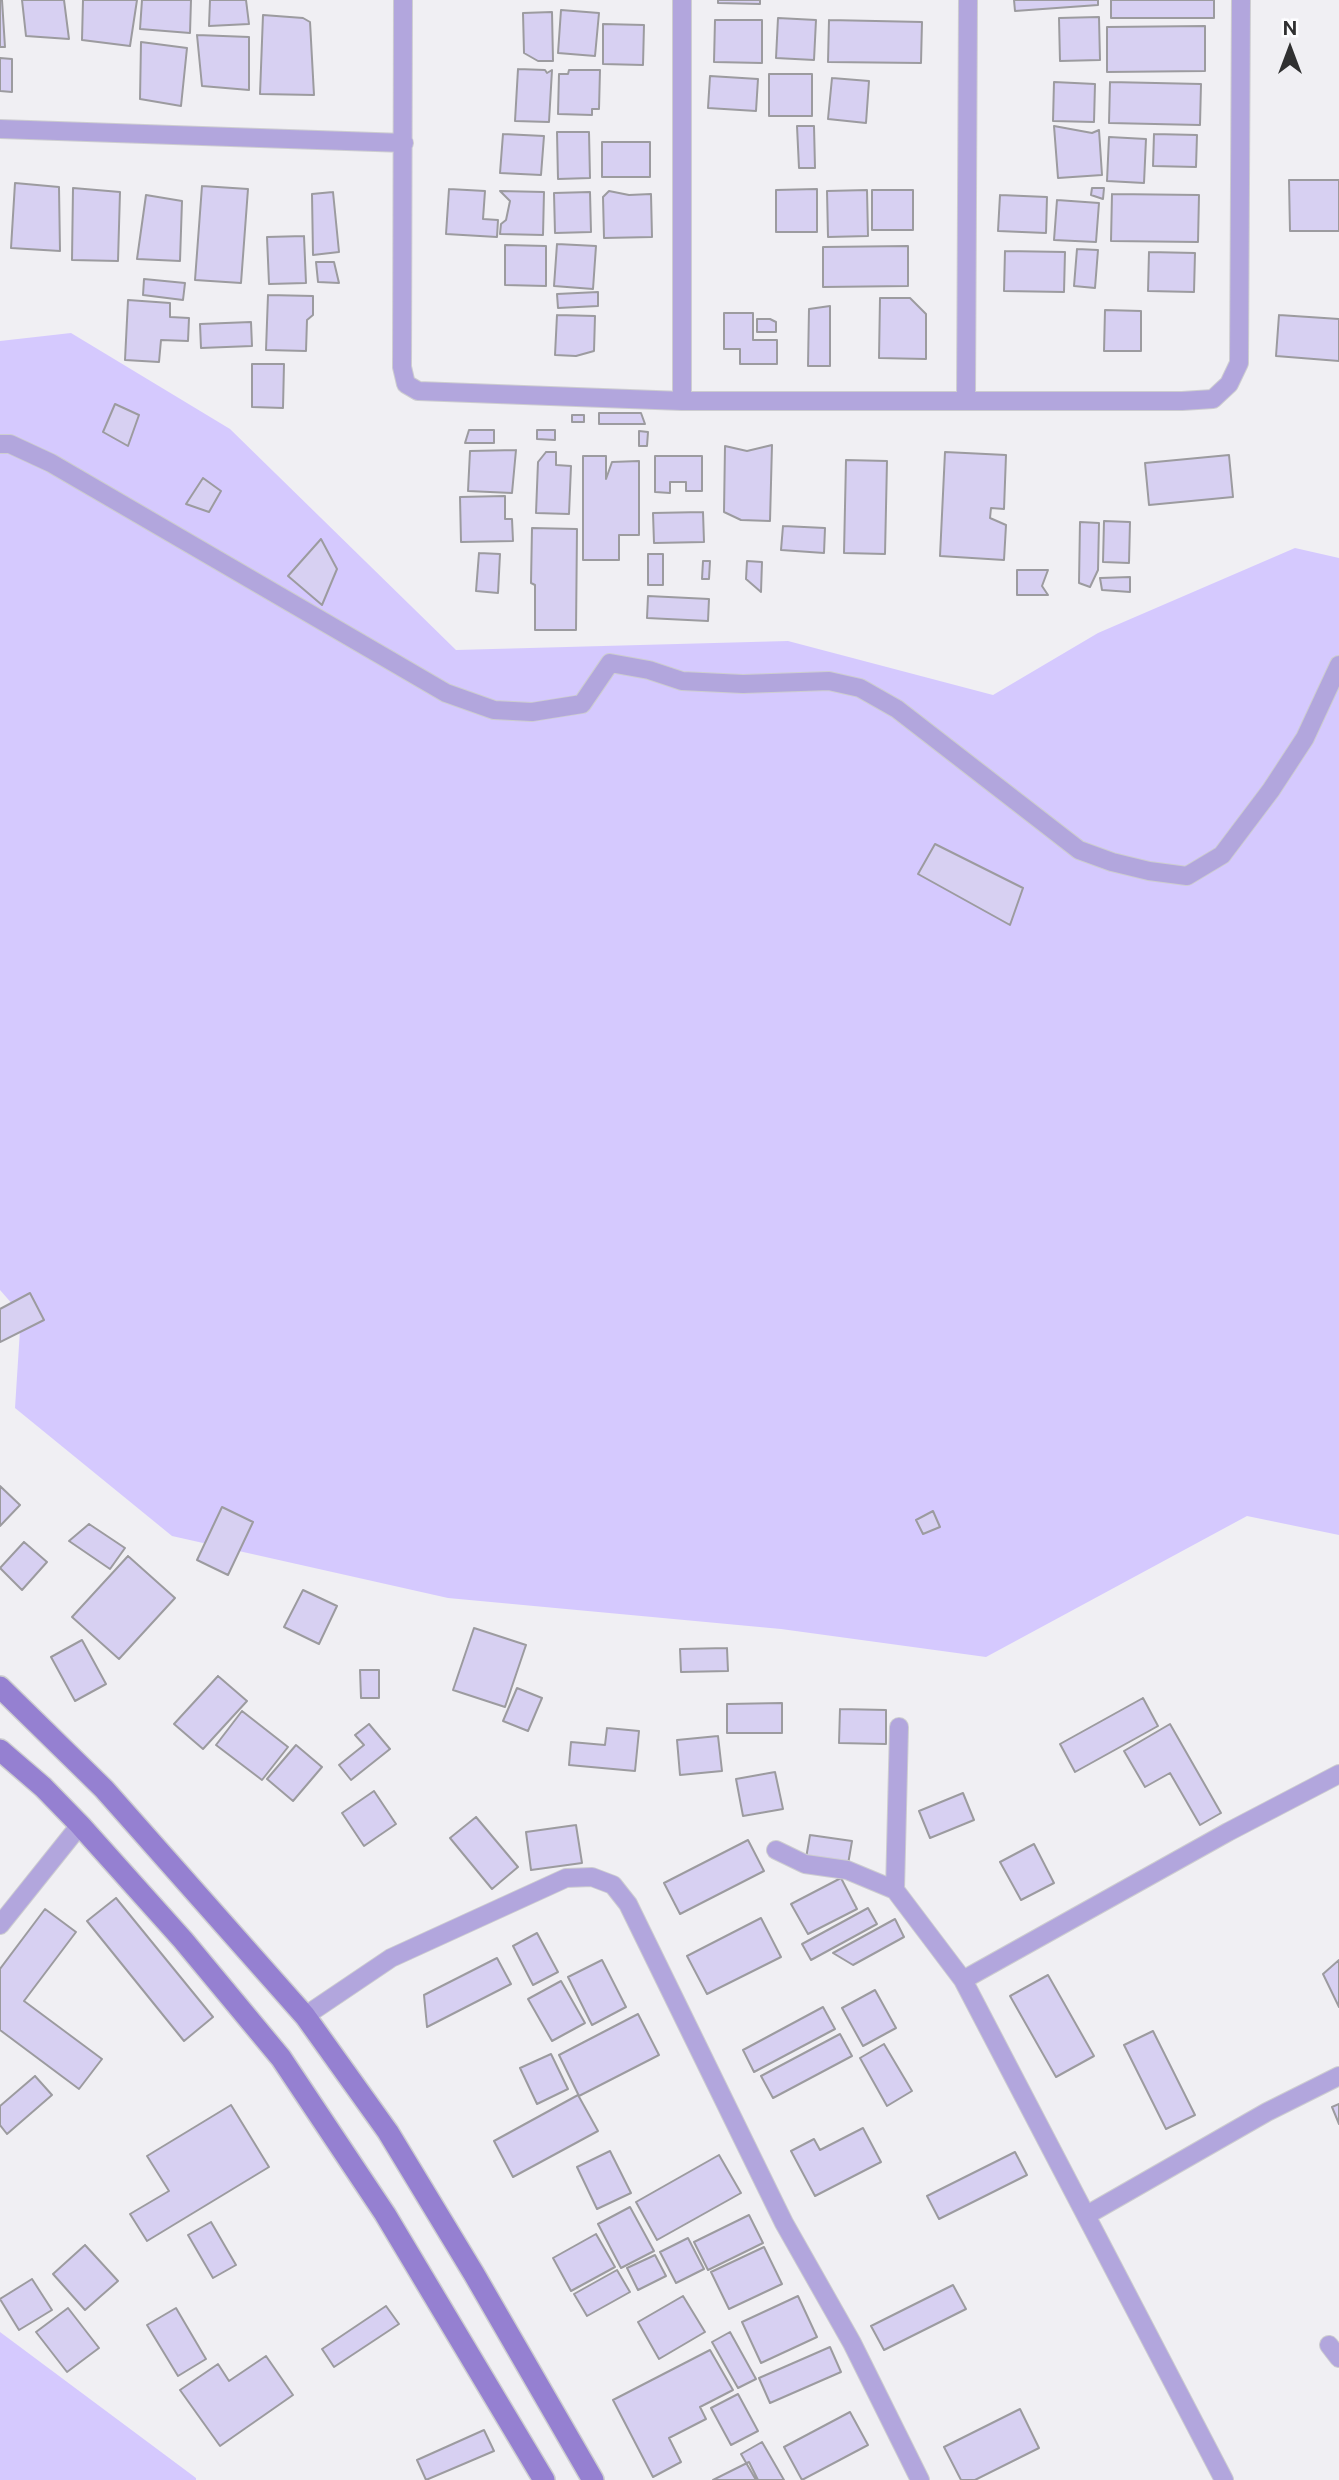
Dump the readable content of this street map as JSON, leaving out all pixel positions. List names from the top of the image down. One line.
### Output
{"north":"top"}
